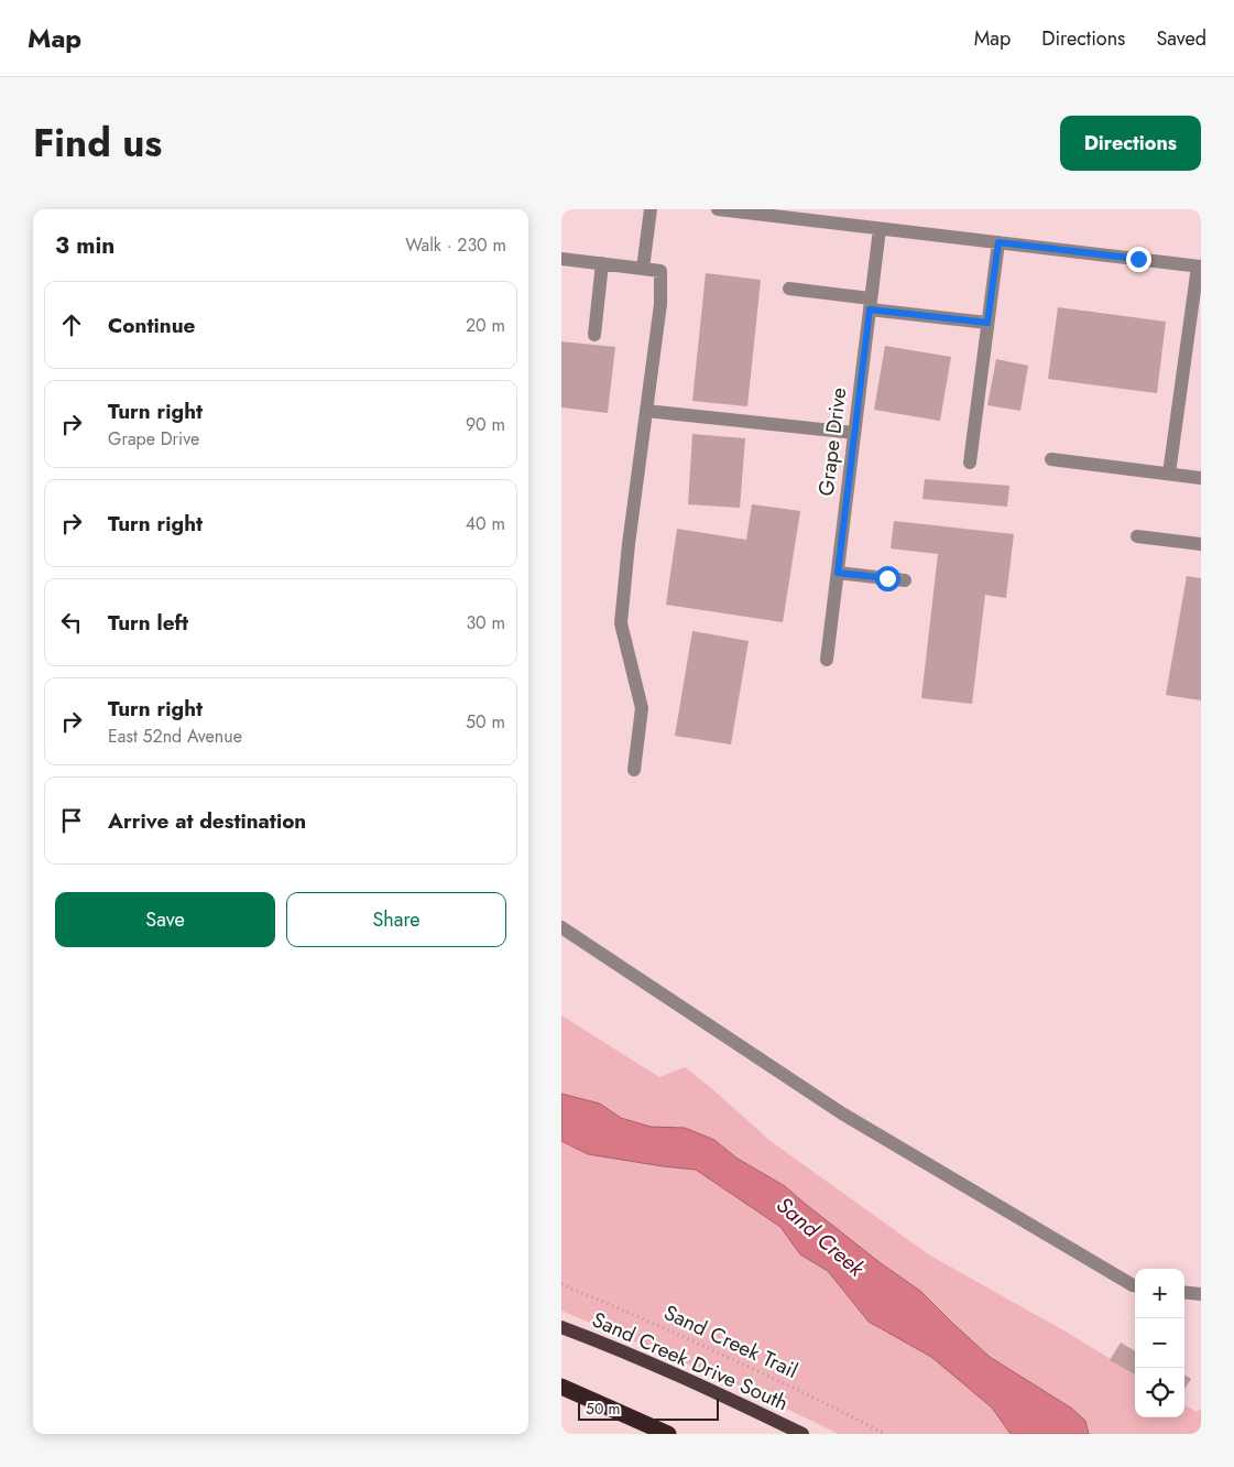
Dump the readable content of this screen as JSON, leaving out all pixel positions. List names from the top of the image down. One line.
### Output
{"streets":{"main road":["Sand Creek Drive South"],"street":["Grape Drive"],"path":["Sand Creek Trail"]},"water":["Sand Creek"],"scale_bar":"50 m","page":{"header":"Map","nav":["Map","Directions","Saved"],"title":"Find us","buttons":["Directions",["Save","Share"]],"heading":["3 min","Walk · 230 m"],"list":[["Continue","20 m"],["Turn right","Grape Drive","90 m"],["Turn right","40 m"],["Turn left","30 m"],["Turn right","East 52nd Avenue","50 m"],"Arrive at destination"],"map_buttons":["+","−"],"scale":"50 m"}}
